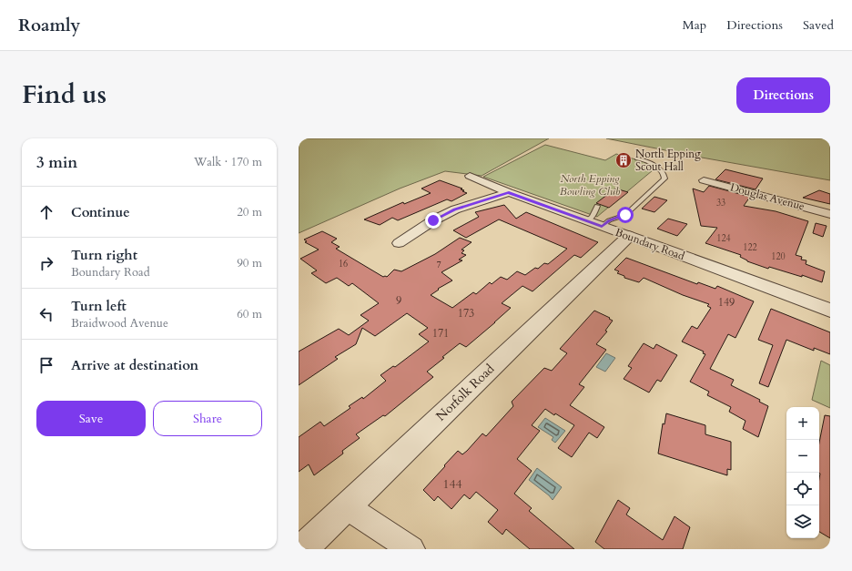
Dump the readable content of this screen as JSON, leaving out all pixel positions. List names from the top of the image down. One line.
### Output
{"streets":{"street":["Douglas Avenue","Boundary Road","Norfolk Road"]},"crossings":[["Boundary Road","Norfolk Road"]],"parks":["North Epping Bowling Club"],"places":{"building":["North Epping Scout Hall"]},"house_numbers":["33","124","122","120","16","7","9","149","173","171","144"],"page":{"header":"Roamly","nav":["Map","Directions","Saved"],"title":"Find us","buttons":["Directions",["Save","Share"]],"heading":["3 min","Walk · 170 m"],"list":[["Continue","20 m"],["Turn right","Boundary Road","90 m"],["Turn left","Braidwood Avenue","60 m"],"Arrive at destination"],"map_buttons":["+","−"]}}
